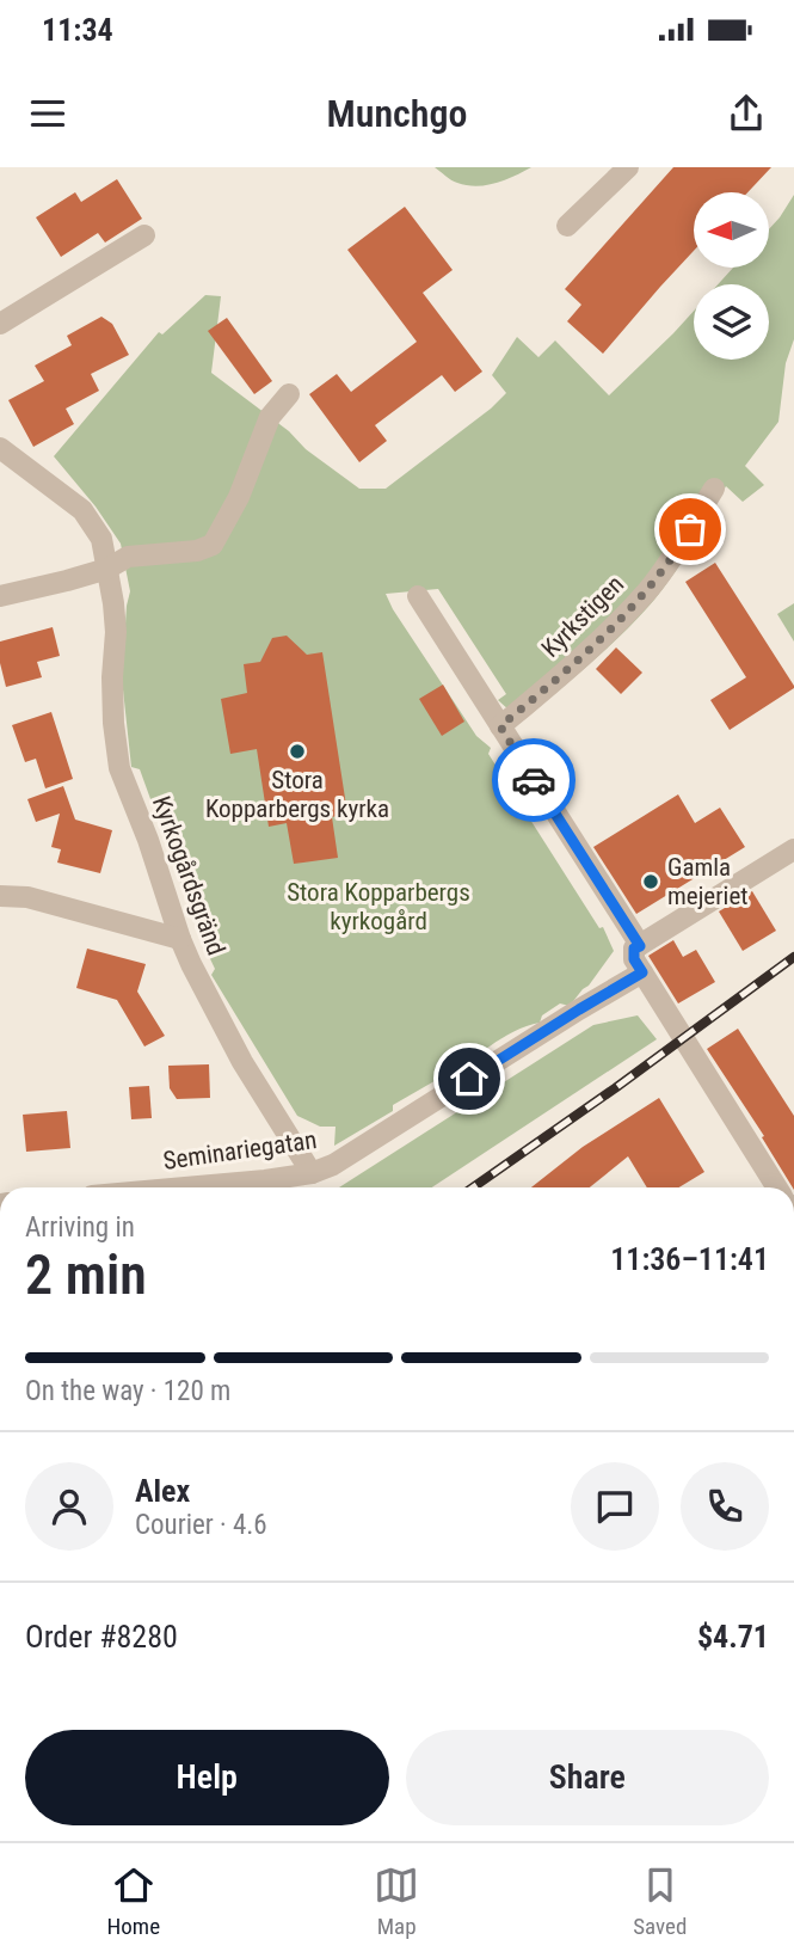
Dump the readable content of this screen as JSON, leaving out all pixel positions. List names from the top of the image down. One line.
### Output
{"streets":{"street":["Kyrkstigen","Kyrkogårdsgränd","Seminariegatan"]},"crossings":[["Kyrkogårdsgränd","Seminariegatan"]],"parks":["Stora Kopparbergs kyrkogård"],"places":["Stora Kopparbergs kyrka","Gamla mejeriet"],"north":"left","page":{"status":"11:34","header":"Munchgo","heading":["2 min","Arriving in","11:36–11:41"],"panel":["Alex","Courier · 4.6","Order #8280","$4.71"],"bar":"On the way · 120 m","buttons":["Help","Share"],"tabs":["Home","Map","Saved"]}}
